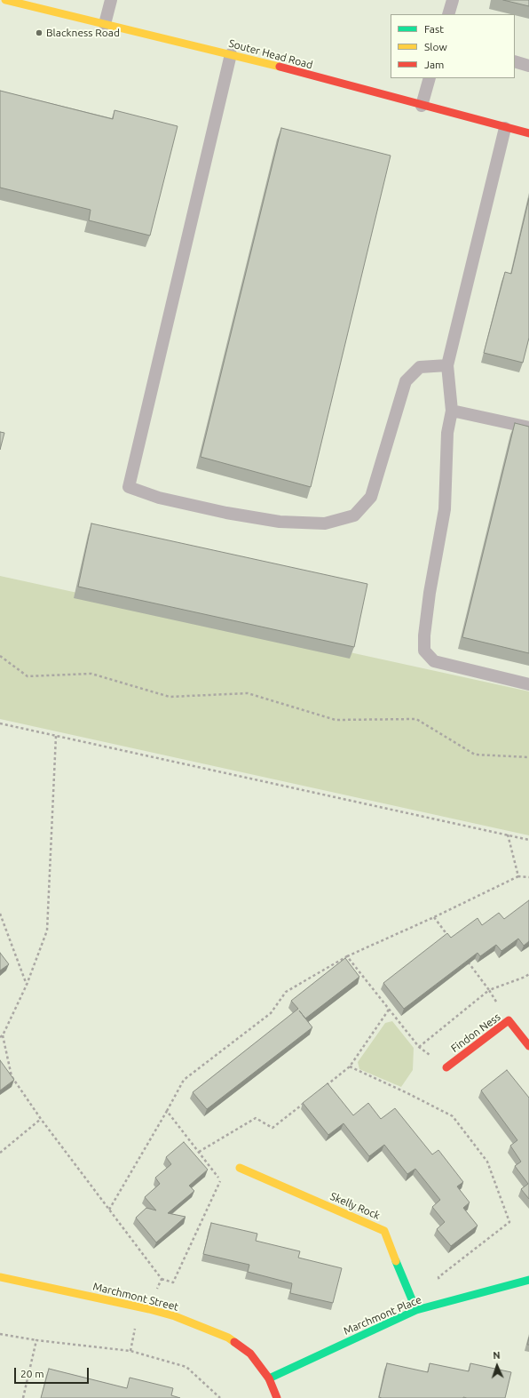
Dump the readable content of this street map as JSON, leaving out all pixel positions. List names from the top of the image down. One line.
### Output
{"streets":{"street":["Souter Head Road","Findon Ness","Skelly Rock","Marchmont Street","Marchmont Place"]},"crossings":[["Skelly Rock","Marchmont Place"],["Marchmont Street","Marchmont Place"]],"places":["Blackness Road"],"legend":["Fast","Slow","Jam"],"scale_bar":"20 m","north":"top"}
